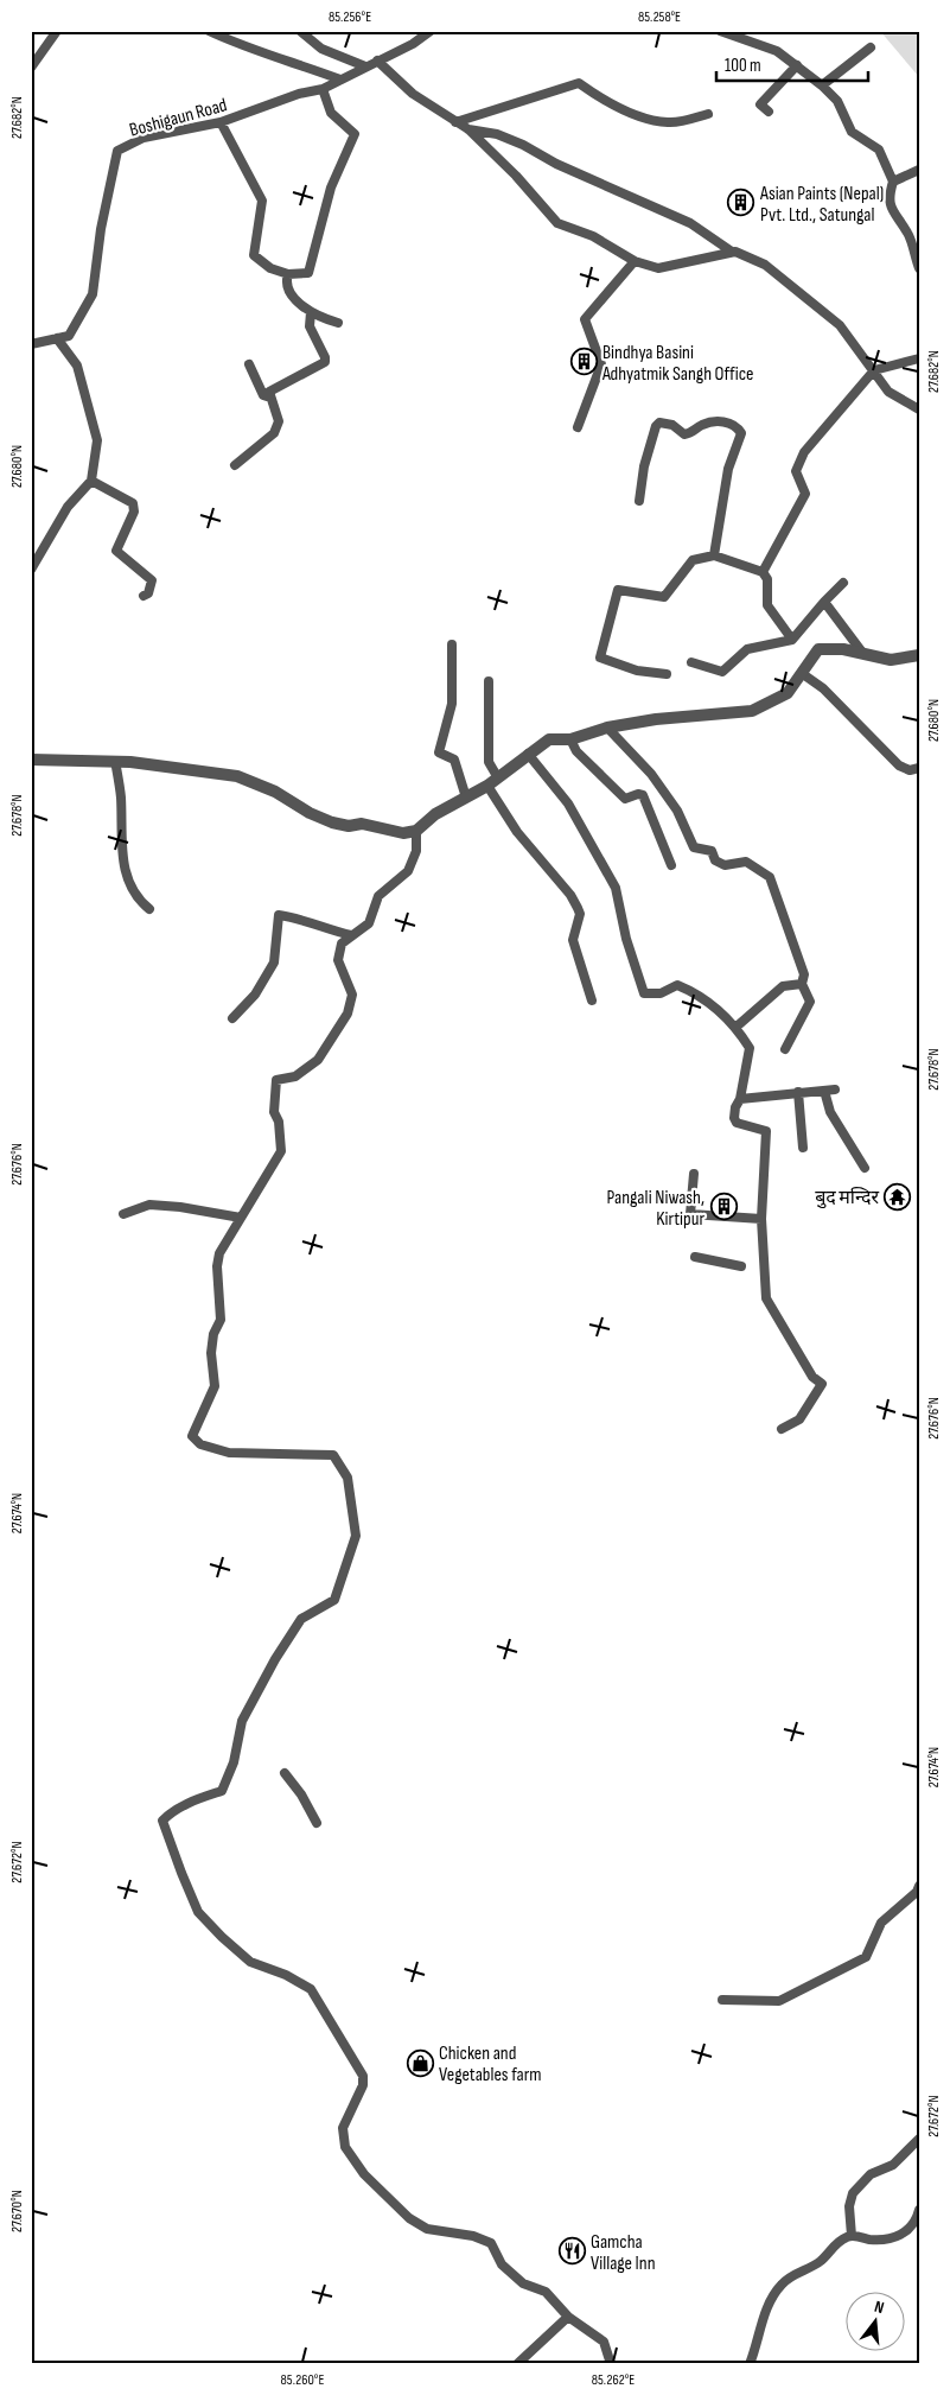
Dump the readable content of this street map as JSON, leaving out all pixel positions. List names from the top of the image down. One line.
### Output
{"streets":{"street":["Boshigaun Road"]},"places":{"building":["Asian Paints (Nepal) Pvt. Ltd., Satungal","Bindhya Basini Adhyatmik Sangh Office","Pangali Niwash, Kirtipur"],"temple":["बुद मन्दिर"],"shop":["Chicken and Vegetables farm"],"restaurant":["Gamcha Village Inn"]},"scale_bar":"100 m","north":"top","coordinates":["85.256°E","85.258°E","27.682°N","27.680°N","27.678°N","27.676°N","27.674°N","27.672°N","27.670°N","85.260°E","85.262°E"]}
